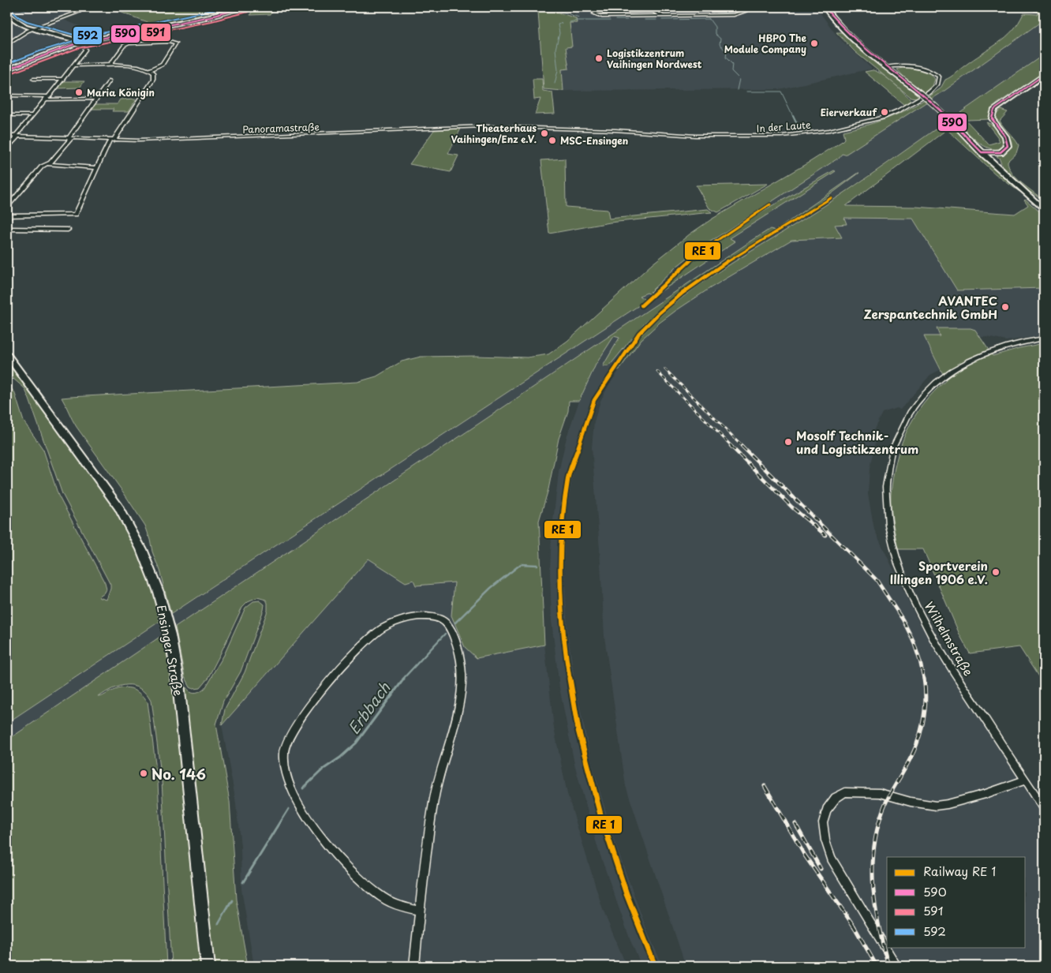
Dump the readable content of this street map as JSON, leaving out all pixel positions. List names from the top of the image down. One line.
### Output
{"streets":{"street":["In der Laute","Panoramastraße","Wilhelmstraße","Ensinger Straße"]},"crossings":[["In der Laute","Panoramastraße"]],"water":["Erbbach"],"places":["HBPO The Module Company","Logistikzentrum Vaihingen Nordwest","Maria Königin","Eierverkauf","Theaterhaus Vaihingen/Enz e.V.","MSC-Ensingen","AVANTEC Zerspantechnik GmbH","Mosolf Technik- und Logistikzentrum","Sportverein Illingen 1906 e.V.","No. 146"],"lines":["transit line 590","transit line 592","transit line 591"],"legend":["Railway RE 1","590","591","592"]}
